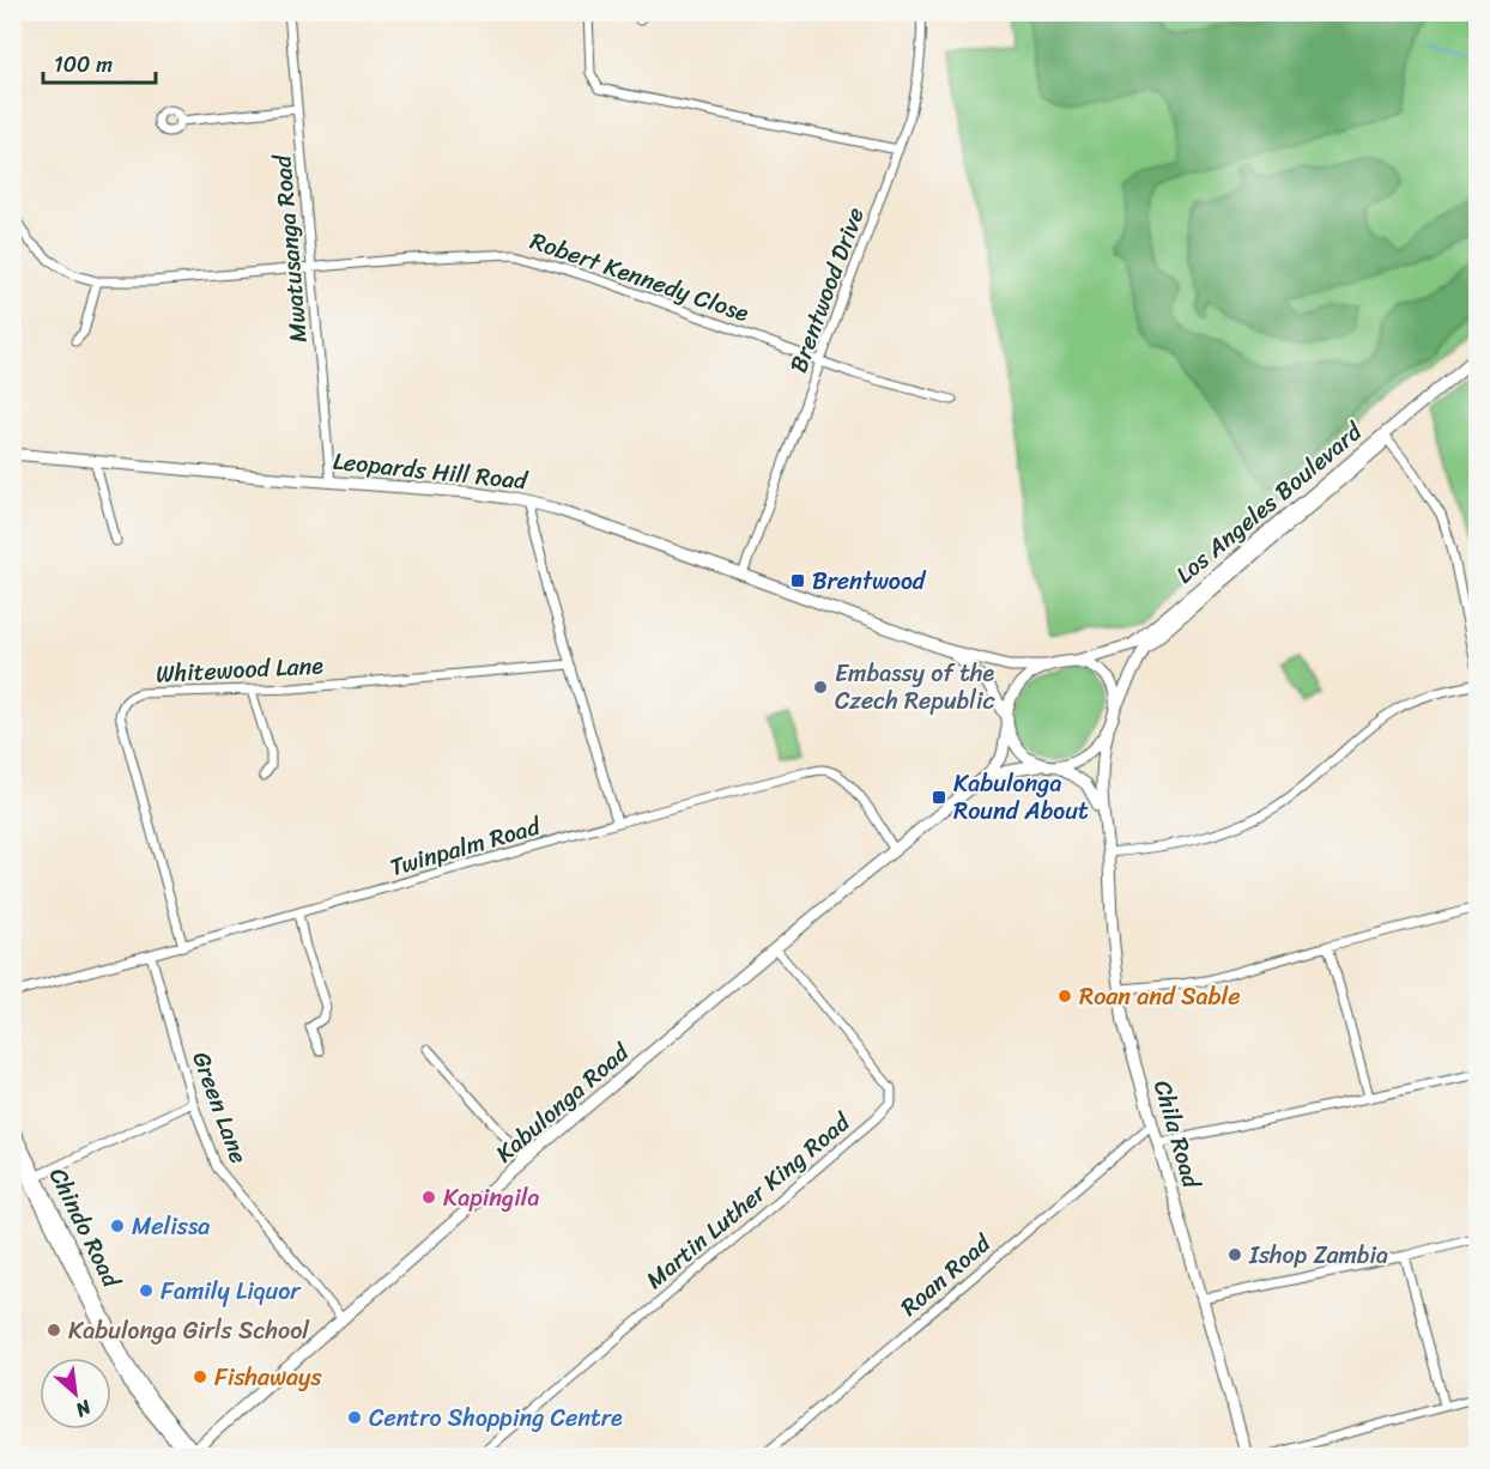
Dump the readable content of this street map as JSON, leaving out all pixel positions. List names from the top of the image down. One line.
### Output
{"streets":{"main road":["Leopards Hill Road","Los Angeles Boulevard","Kabulonga Road","Chila Road","Chindo Road"],"street":["Mwatusanga Road","Robert Kennedy Close","Brentwood Drive","Whitewood Lane","Twinpalm Road","Green Lane","Martin Luther King Road","Roan Road"]},"crossings":[["Mwatusanga Road","Robert Kennedy Close"],["Mwatusanga Road","Leopards Hill Road"],["Robert Kennedy Close","Brentwood Drive"],["Brentwood Drive","Leopards Hill Road"],["Leopards Hill Road","Los Angeles Boulevard"],["Leopards Hill Road","Kabulonga Road"],["Leopards Hill Road","Chila Road"],["Los Angeles Boulevard","Kabulonga Road"],["Los Angeles Boulevard","Chila Road"],["Whitewood Lane","Twinpalm Road"],["Twinpalm Road","Kabulonga Road"],["Twinpalm Road","Green Lane"],["Kabulonga Road","Green Lane"],["Kabulonga Road","Chila Road"],["Kabulonga Road","Martin Luther King Road"],["Kabulonga Road","Chindo Road"],["Chila Road","Roan Road"]],"places":{"transit":["Brentwood","Kabulonga Round About"],"other":["Embassy of the Czech Republic","Roan and Sable","Kapingila","Melissa","Ishop Zambia","Family Liquor","Kabulonga Girls School","Fishaways","Centro Shopping Centre"]},"scale_bar":"100 m","north":"bottom right"}
